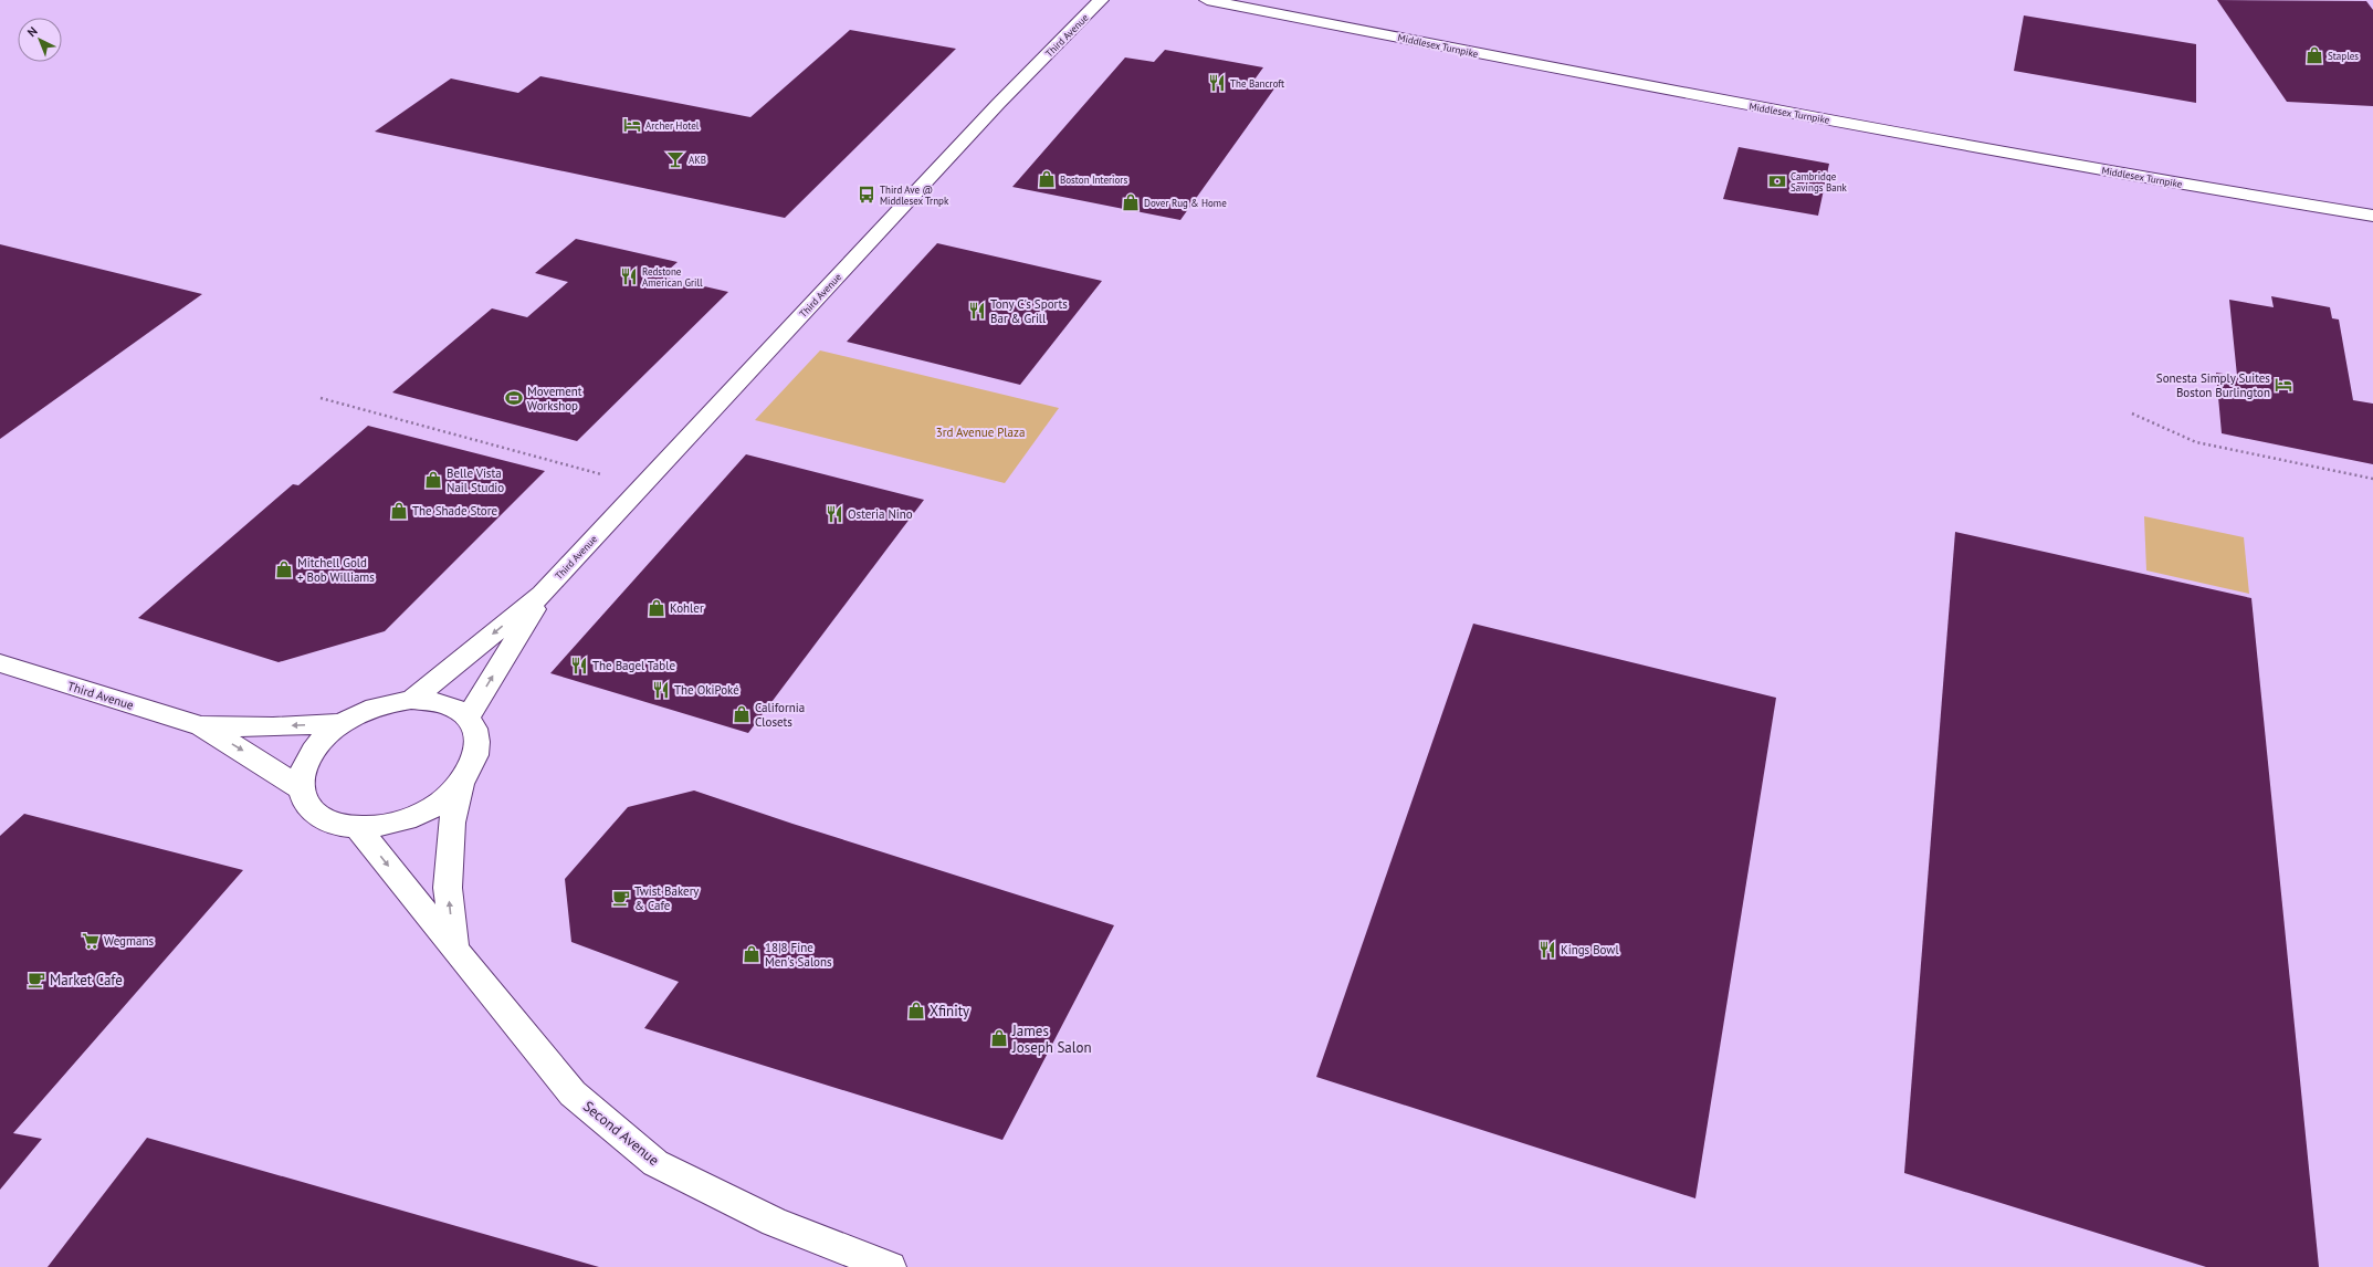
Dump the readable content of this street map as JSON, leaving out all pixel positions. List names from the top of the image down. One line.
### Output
{"streets":{"street":["Third Avenue","Middlesex Turnpike","Second Avenue"]},"crossings":[["Third Avenue","Second Avenue"]],"parks":["3rd Avenue Plaza"],"places":{"shop":["Staples","Boston Interiors","Dover Rug & Home","Belle Vista Nail Studio","The Shade Store","Mitchell Gold + Bob Williams","Kohler","California Closets","18|8 Fine Men's Salons","Xfinity","James Joseph Salon"],"restaurant":["The Bancroft","Redstone American Grill","Tony C's Sports Bar & Grill","Osteria Nino","The Bagel Table","The OkiPoké","Kings Bowl"],"hotel":["Archer Hotel","Sonesta Simply Suites Boston Burlington"],"bar":["AKB"],"bank":["Cambridge Savings Bank"],"bus stop":["Third Ave @ Middlesex Trnpk"],"sports":["Movement Workshop"],"cafe":["Twist Bakery & Cafe","Market Cafe"],"supermarket":["Wegmans"]},"north":"top left"}
